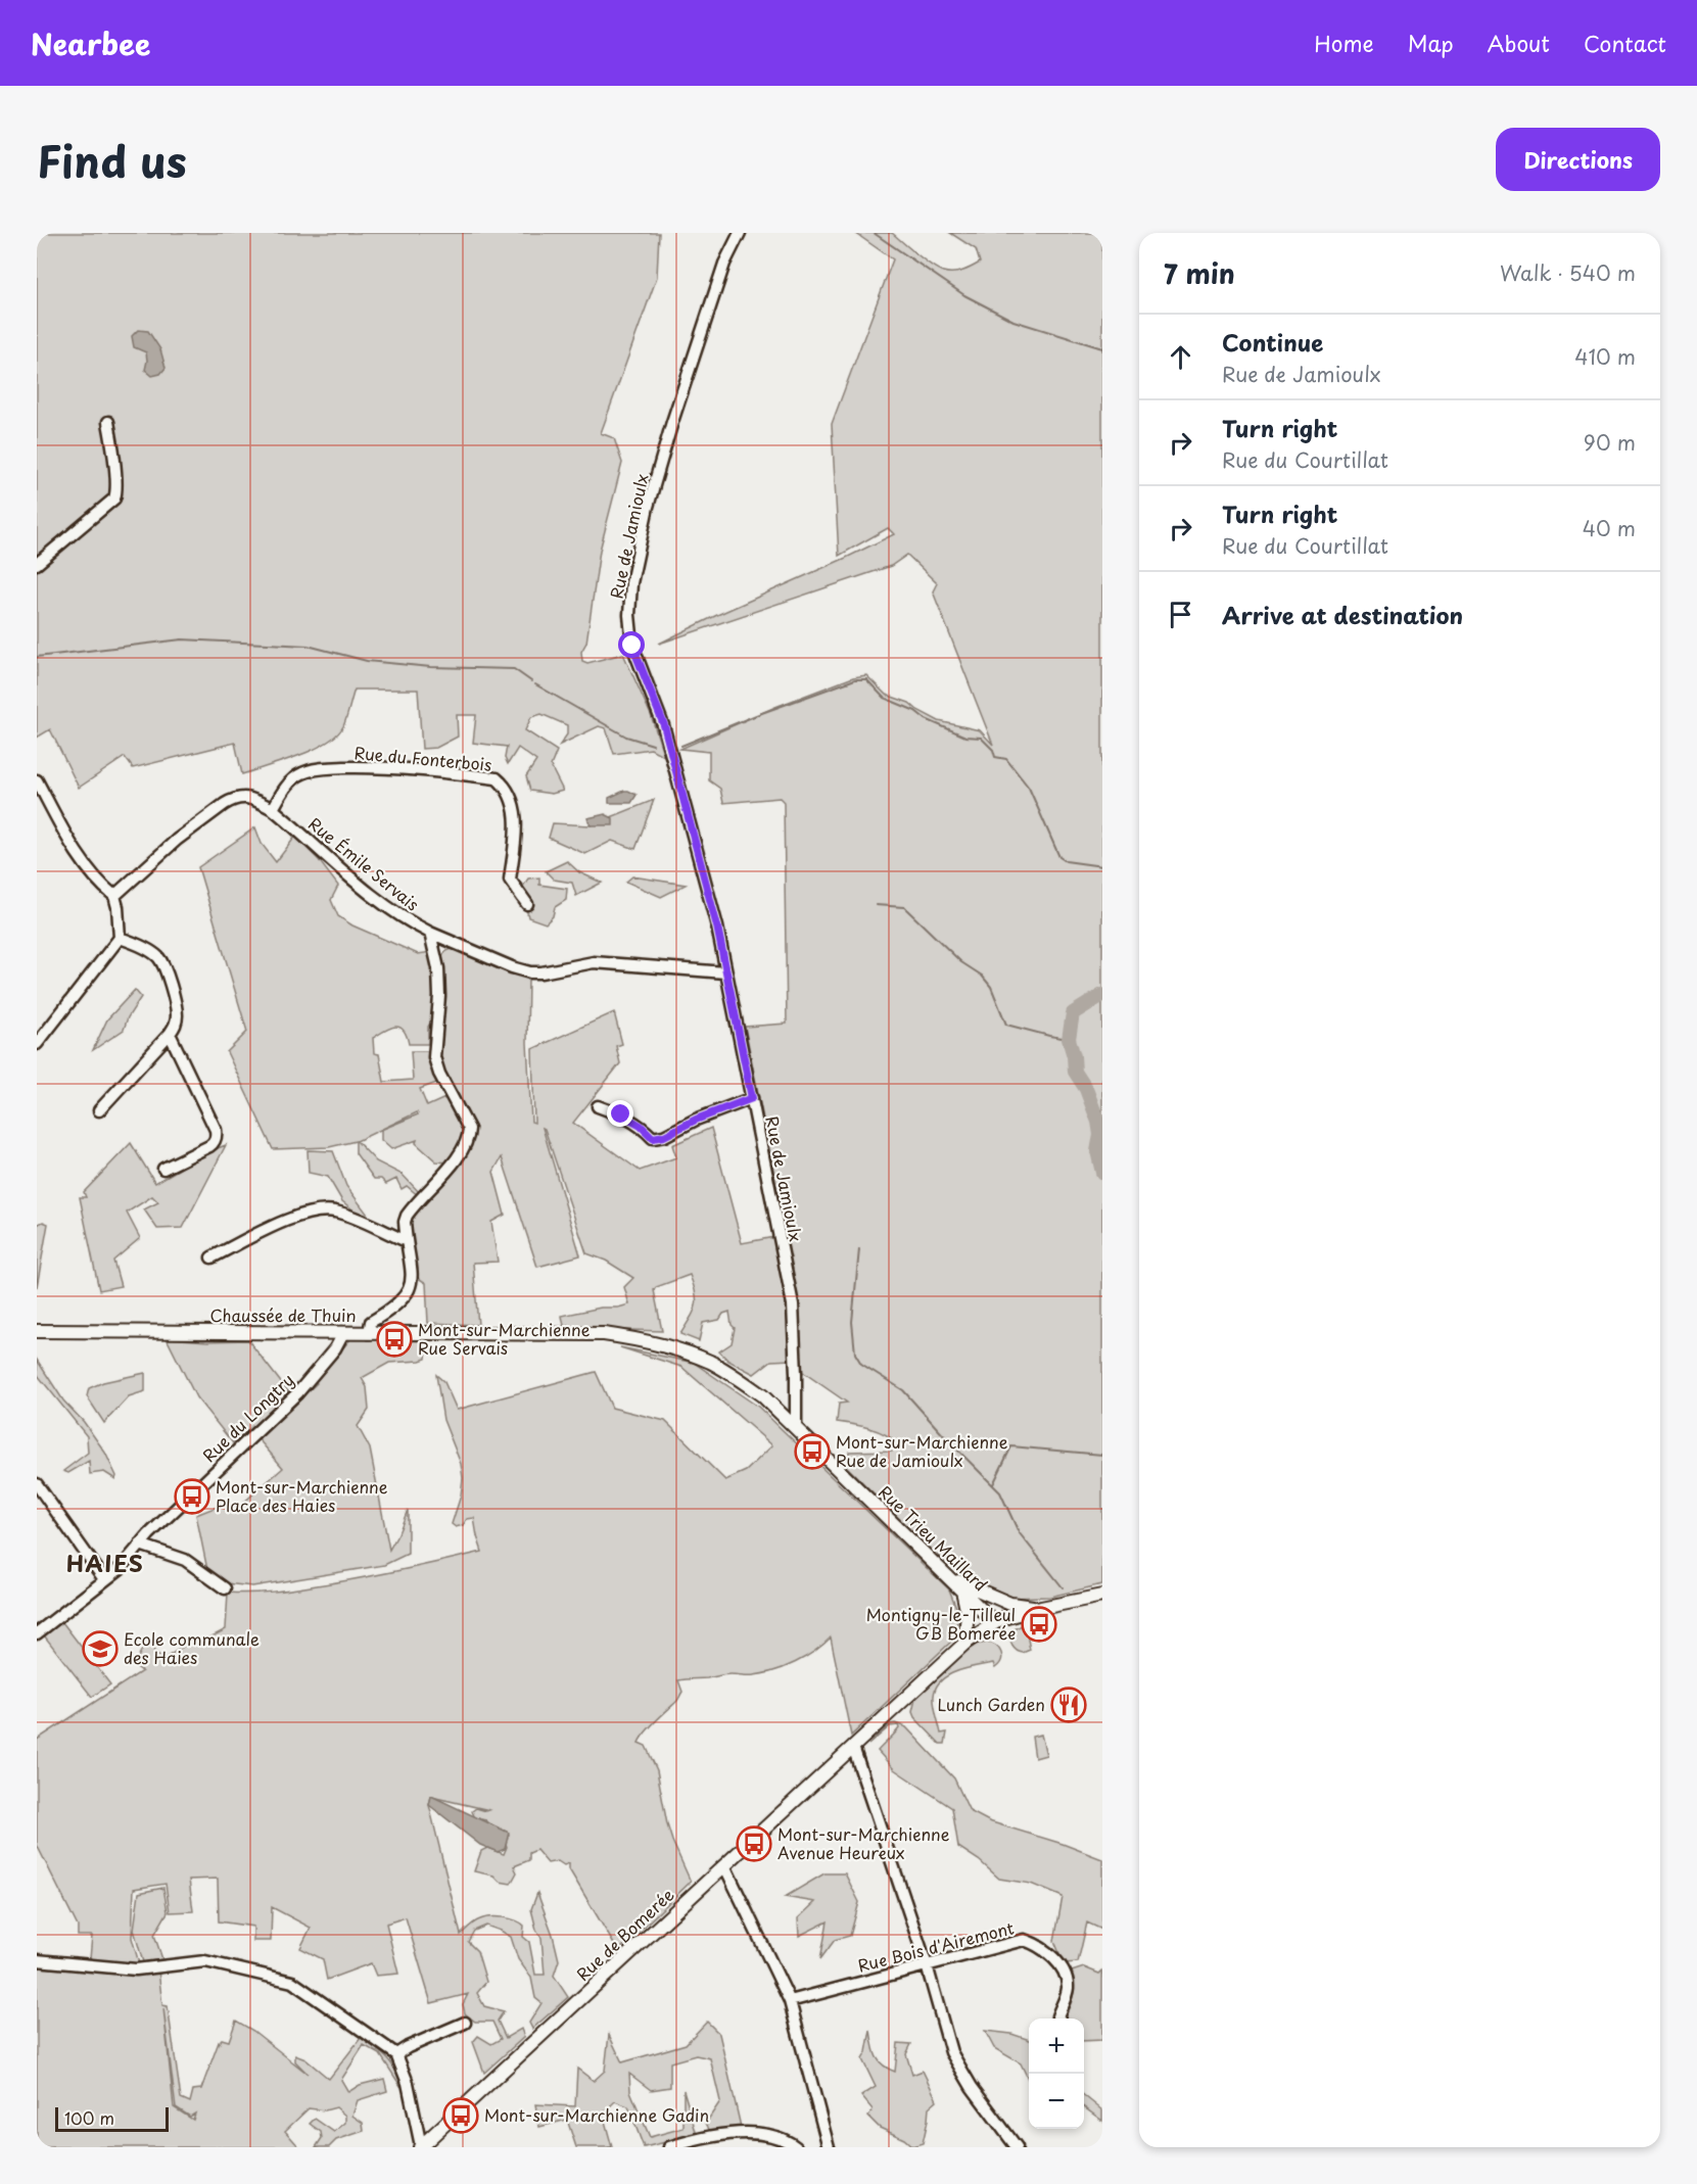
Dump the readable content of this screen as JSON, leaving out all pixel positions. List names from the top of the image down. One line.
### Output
{"streets":{"main road":["Chaussée de Thuin","Rue Trieu Maillard","Rue de Bomerée"],"street":["Rue de Jamioulx","Rue du Fonterbois","Rue Émile Servais","Rue du Longtry","Rue Bois d'Airemont"]},"crossings":[["Rue de Jamioulx","Chaussée de Thuin"],["Rue de Jamioulx","Rue Trieu Maillard"],["Rue du Fonterbois","Rue Émile Servais"],["Rue Émile Servais","Chaussée de Thuin"],["Chaussée de Thuin","Rue du Longtry"],["Chaussée de Thuin","Rue Trieu Maillard"],["Rue Trieu Maillard","Rue de Bomerée"]],"districts":["HAIES"],"places":{"bus stop":["Mont-sur-Marchienne Rue Servais","Mont-sur-Marchienne Rue de Jamioulx","Mont-sur-Marchienne Place des Haies","Montigny-le-Tilleul GB Bomerée","Mont-sur-Marchienne Avenue Heureux","Mont-sur-Marchienne Gadin"],"school or university":["Ecole communale des Haies"],"restaurant":["Lunch Garden"]},"scale_bar":"100 m","page":{"header":"Nearbee","nav":["Home","Map","About","Contact"],"title":"Find us","buttons":"Directions","heading":["7 min","Walk · 540 m"],"list":[["Continue","Rue de Jamioulx","410 m"],["Turn right","Rue du Courtillat","90 m"],["Turn right","Rue du Courtillat","40 m"],"Arrive at destination"],"map_buttons":["+","−"],"scale":"100 m"}}
